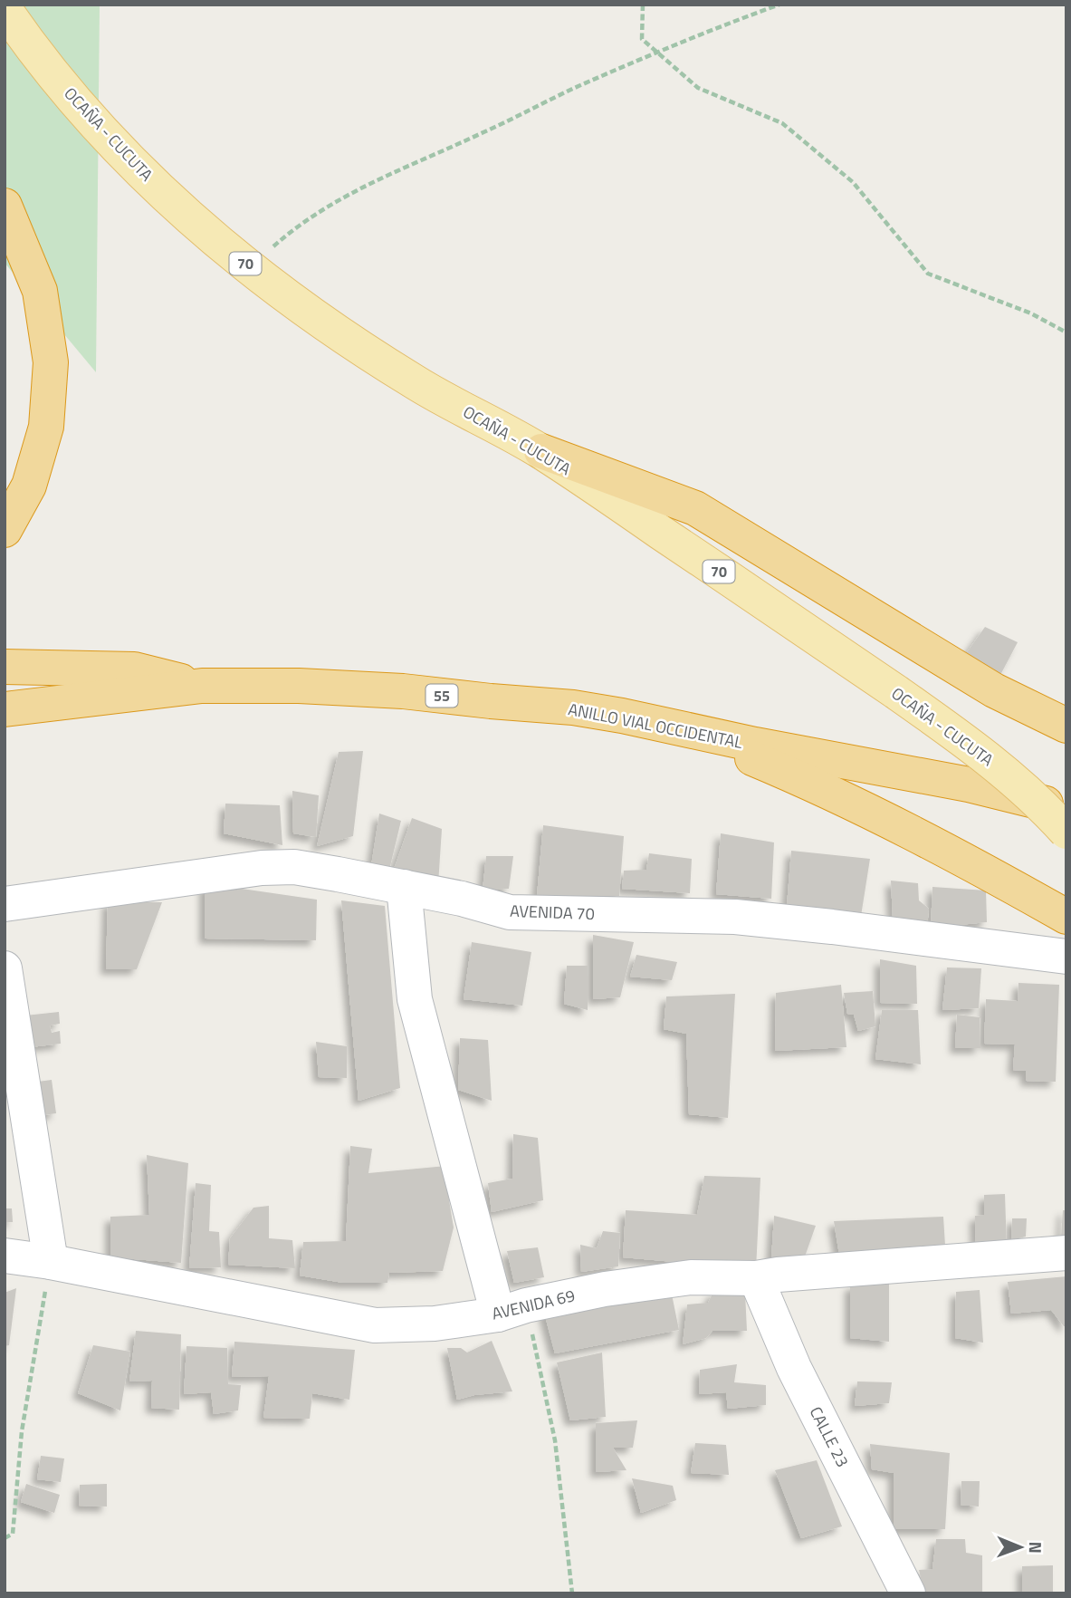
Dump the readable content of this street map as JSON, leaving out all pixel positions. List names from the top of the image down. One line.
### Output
{"streets":{"highway":["55","ANILLO VIAL OCCIDENTAL"],"main road":["OCAÑA - CUCUTA","70"],"street":["AVENIDA 70","AVENIDA 69","CALLE 23"]},"crossings":[["AVENIDA 69","CALLE 23"]],"north":"right"}
